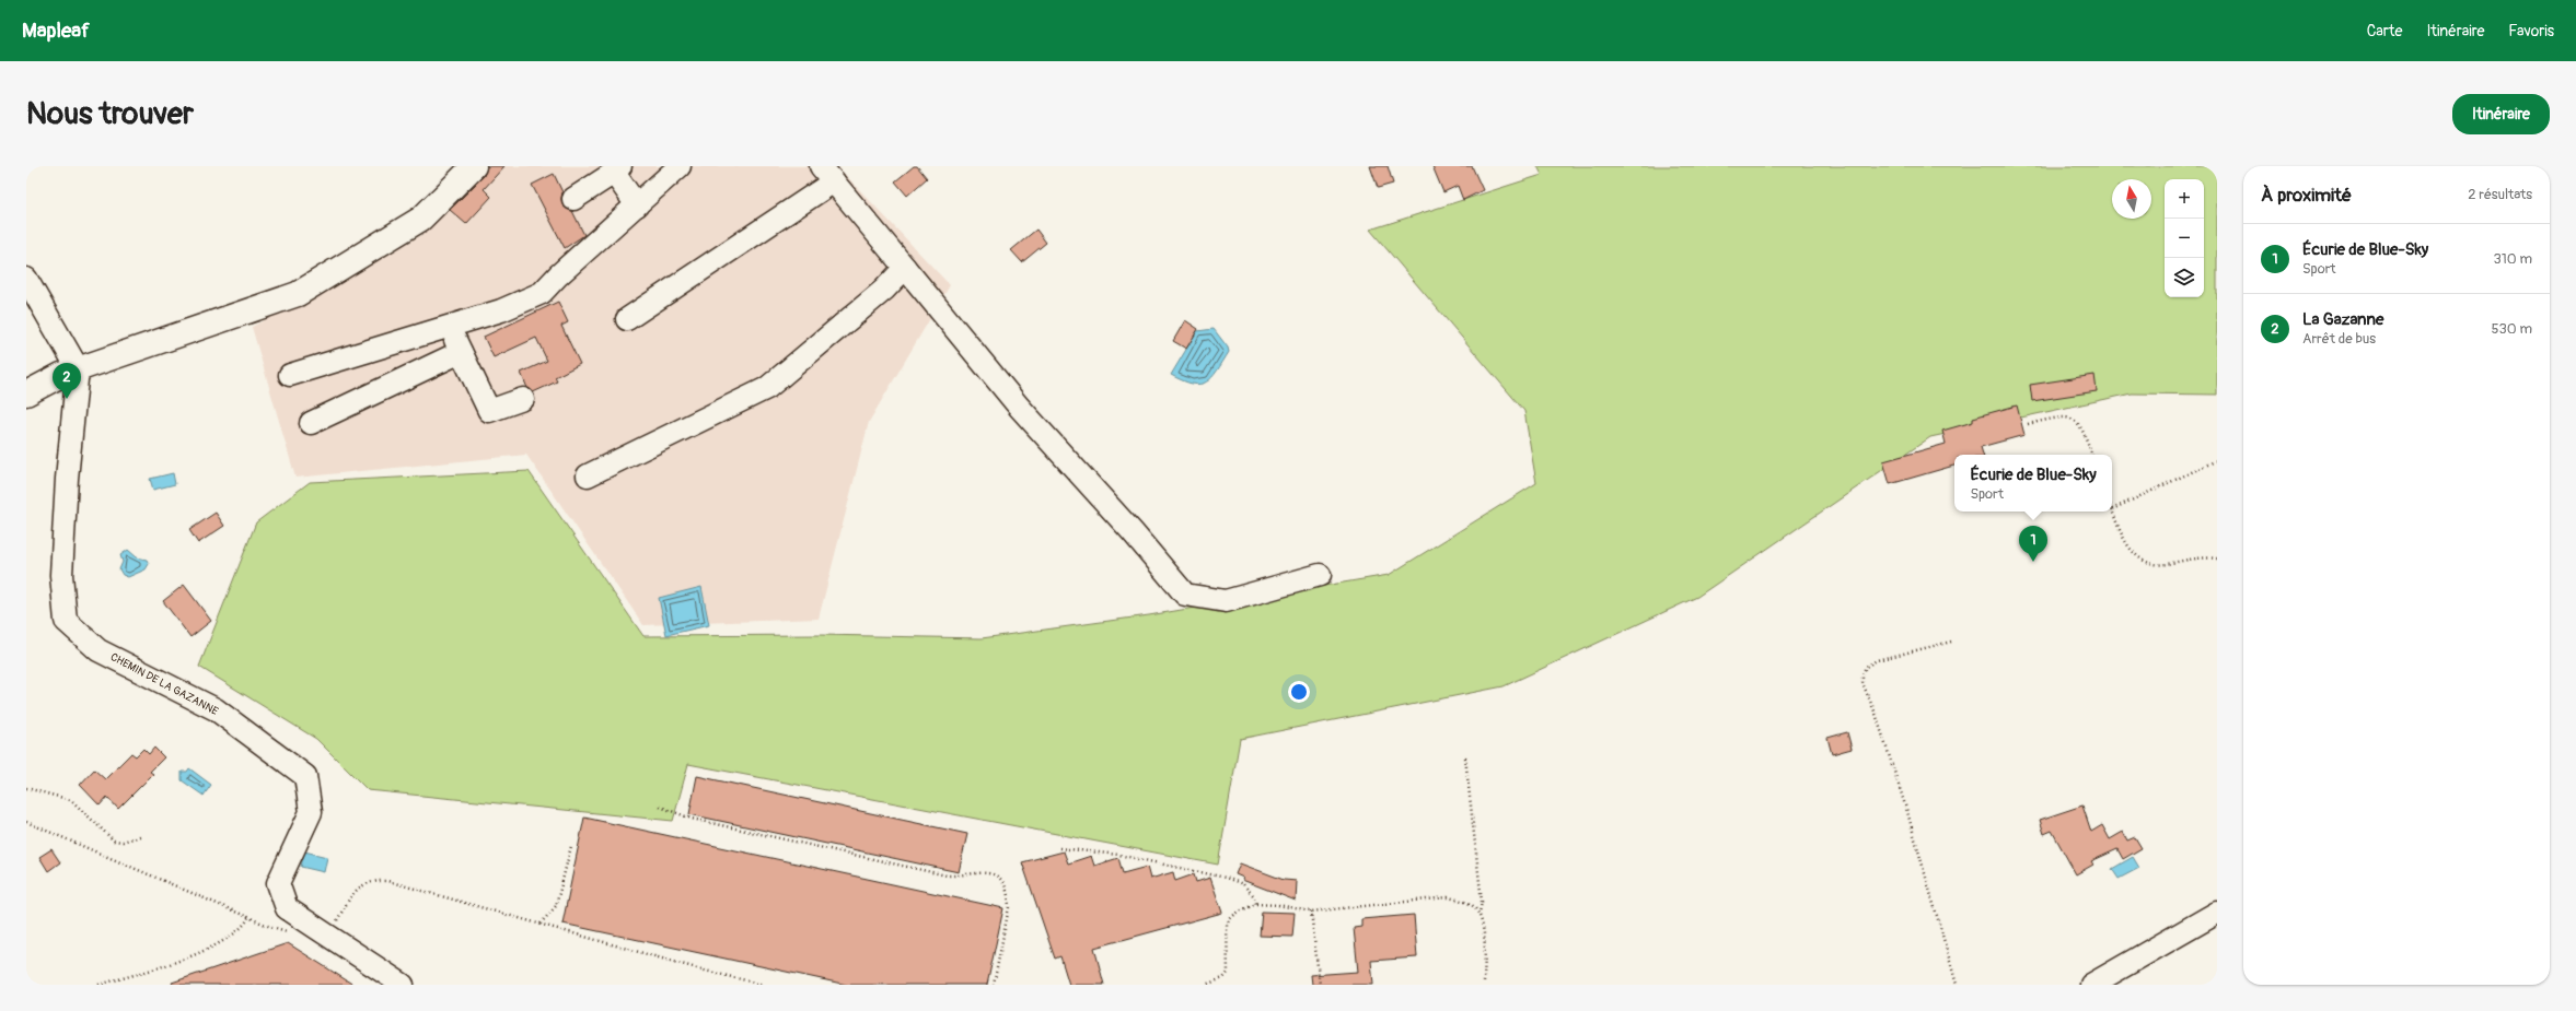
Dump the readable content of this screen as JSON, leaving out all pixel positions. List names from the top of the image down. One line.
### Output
{"streets":{"street":["CHEMIN DE LA GAZANNE"]},"north":"top","page":{"header":"Mapleaf","nav":["Carte","Itinéraire","Favoris"],"buttons":"Itinéraire","title":"Nous trouver","heading":["À proximité","2 résultats"],"map_buttons":["+","−"],"list":[{"mark":"1","name":"Écurie de Blue-Sky","note":"Sport","value":"310 m"},{"mark":"2","name":"La Gazanne","note":"Arrêt de bus","value":"530 m"}],"pins":["2","1"],"popup":["Écurie de Blue-Sky","Sport"]}}
